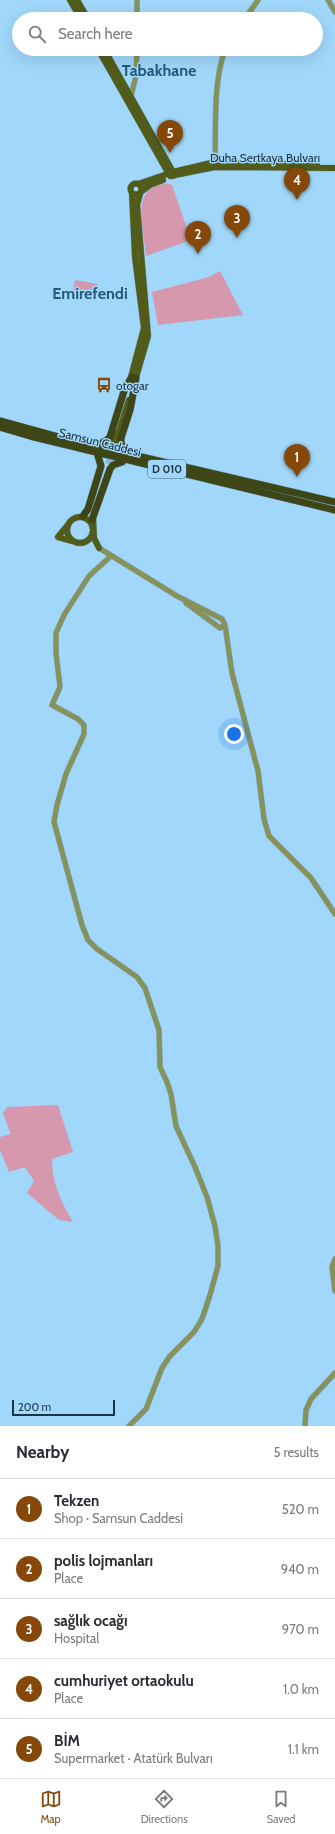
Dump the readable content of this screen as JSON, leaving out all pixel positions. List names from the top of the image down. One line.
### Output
{"streets":{"highway":["Samsun Caddesi","D 010"],"main road":["Duha Sertkaya Bulvarı"]},"districts":["Tabakhane","Emirefendi"],"places":{"bus stop":["otogar"]},"scale_bar":"200 m","page":{"search":"Search here","pins":["5","4","3","2","1"],"scale":"200 m","heading":["Nearby","5 results"],"list":[{"mark":"1","name":"Tekzen","note":"Shop · Samsun Caddesi","value":"520 m"},{"mark":"2","name":"polis lojmanları","note":"Place","value":"940 m"},{"mark":"3","name":"sağlık ocağı","note":"Hospital","value":"970 m"},{"mark":"4","name":"cumhuriyet ortaokulu","note":"Place","value":"1.0 km"},{"mark":"5","name":"BİM","note":"Supermarket · Atatürk Bulvarı","value":"1.1 km"}],"nav":["Map","Directions","Saved"]}}
